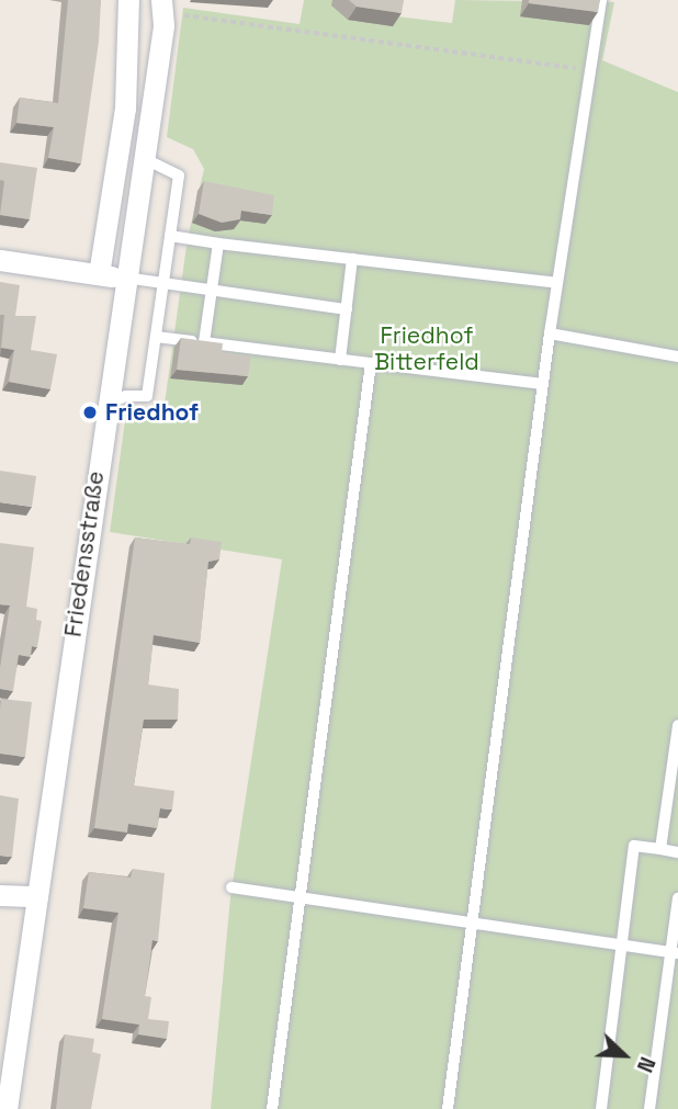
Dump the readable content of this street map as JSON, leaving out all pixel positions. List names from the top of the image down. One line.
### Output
{"streets":{"street":["Friedensstraße"]},"parks":["Friedhof Bitterfeld"],"places":["Friedhof"],"north":"bottom right"}
